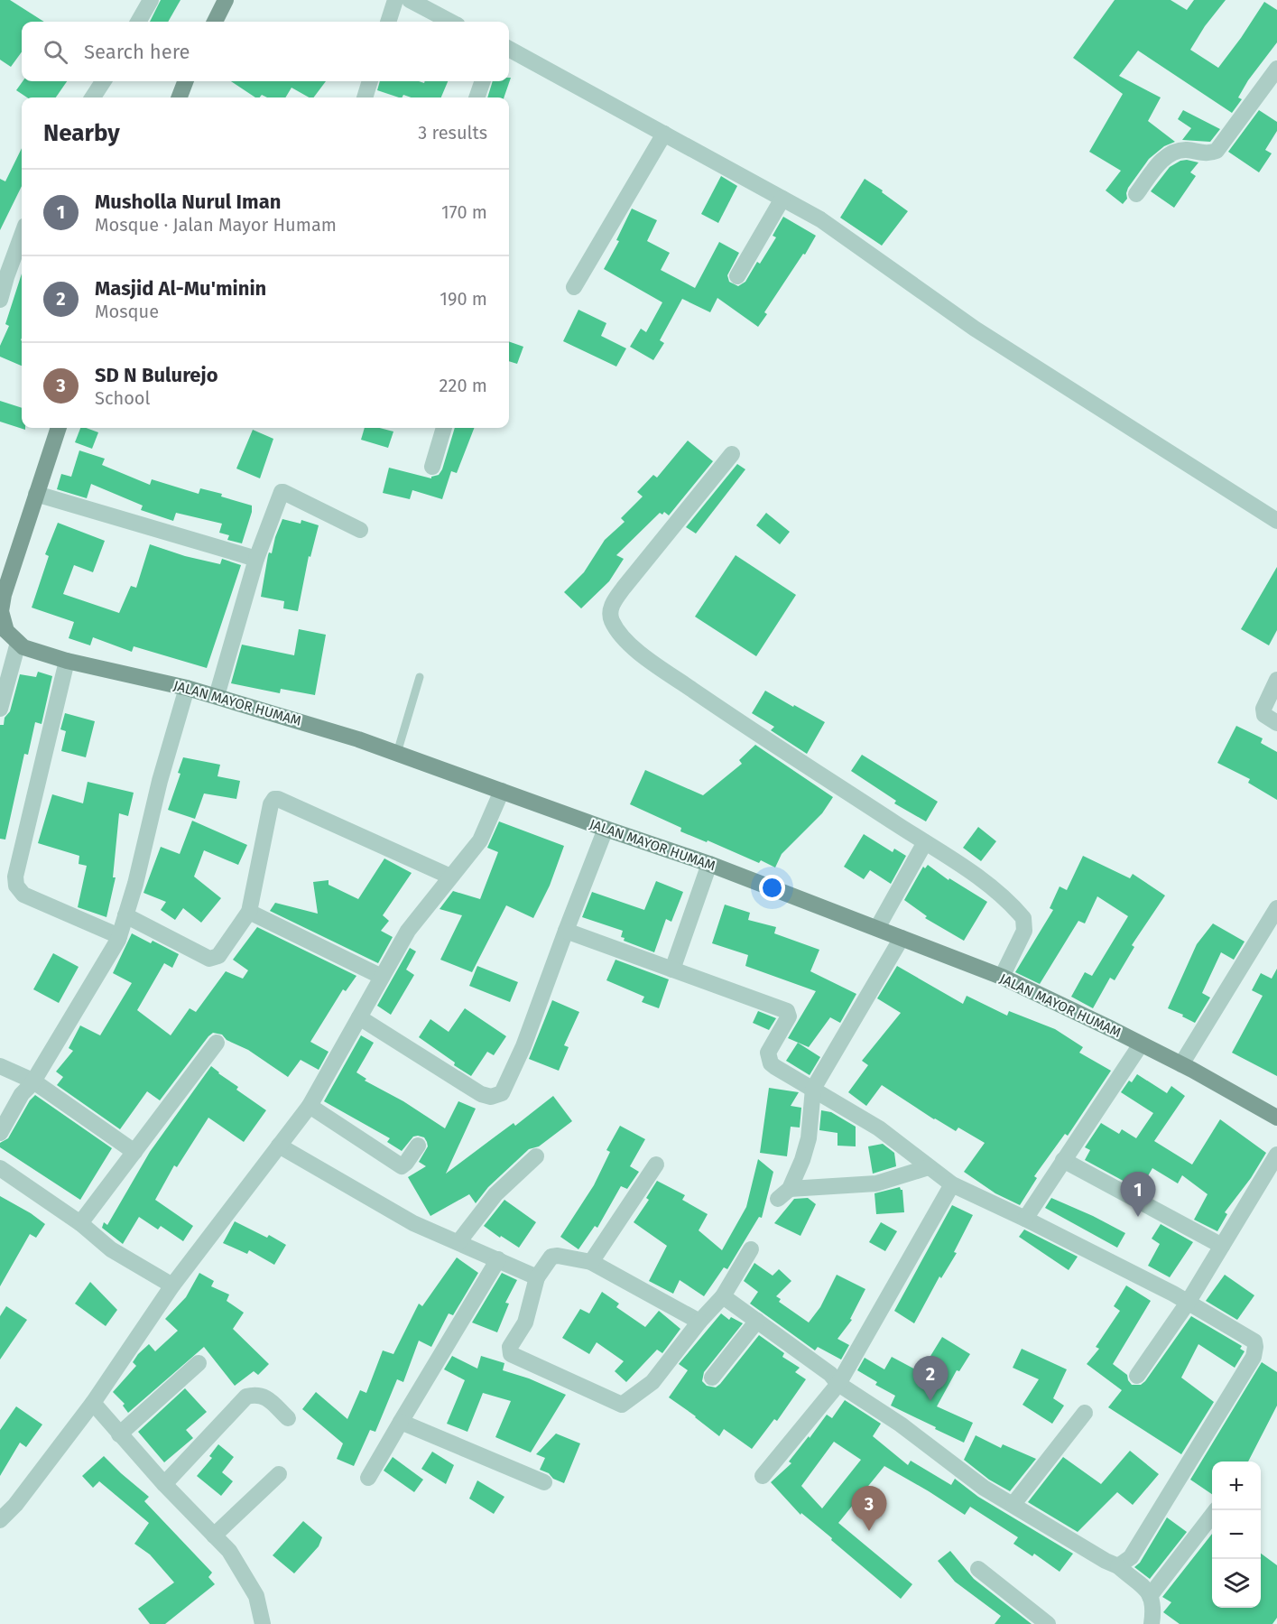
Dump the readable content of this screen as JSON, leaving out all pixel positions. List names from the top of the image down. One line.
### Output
{"streets":{"main road":["JALAN MAYOR HUMAM"]},"page":{"search":"Search here","heading":["Nearby","3 results"],"list":[{"mark":"1","name":"Musholla Nurul Iman","note":"Mosque · Jalan Mayor Humam","value":"170 m"},{"mark":"2","name":"Masjid Al-Mu'minin","note":"Mosque","value":"190 m"},{"mark":"3","name":"SD N Bulurejo","note":"School","value":"220 m"}],"pins":["1","2","3"],"map_buttons":["+","−"]}}
